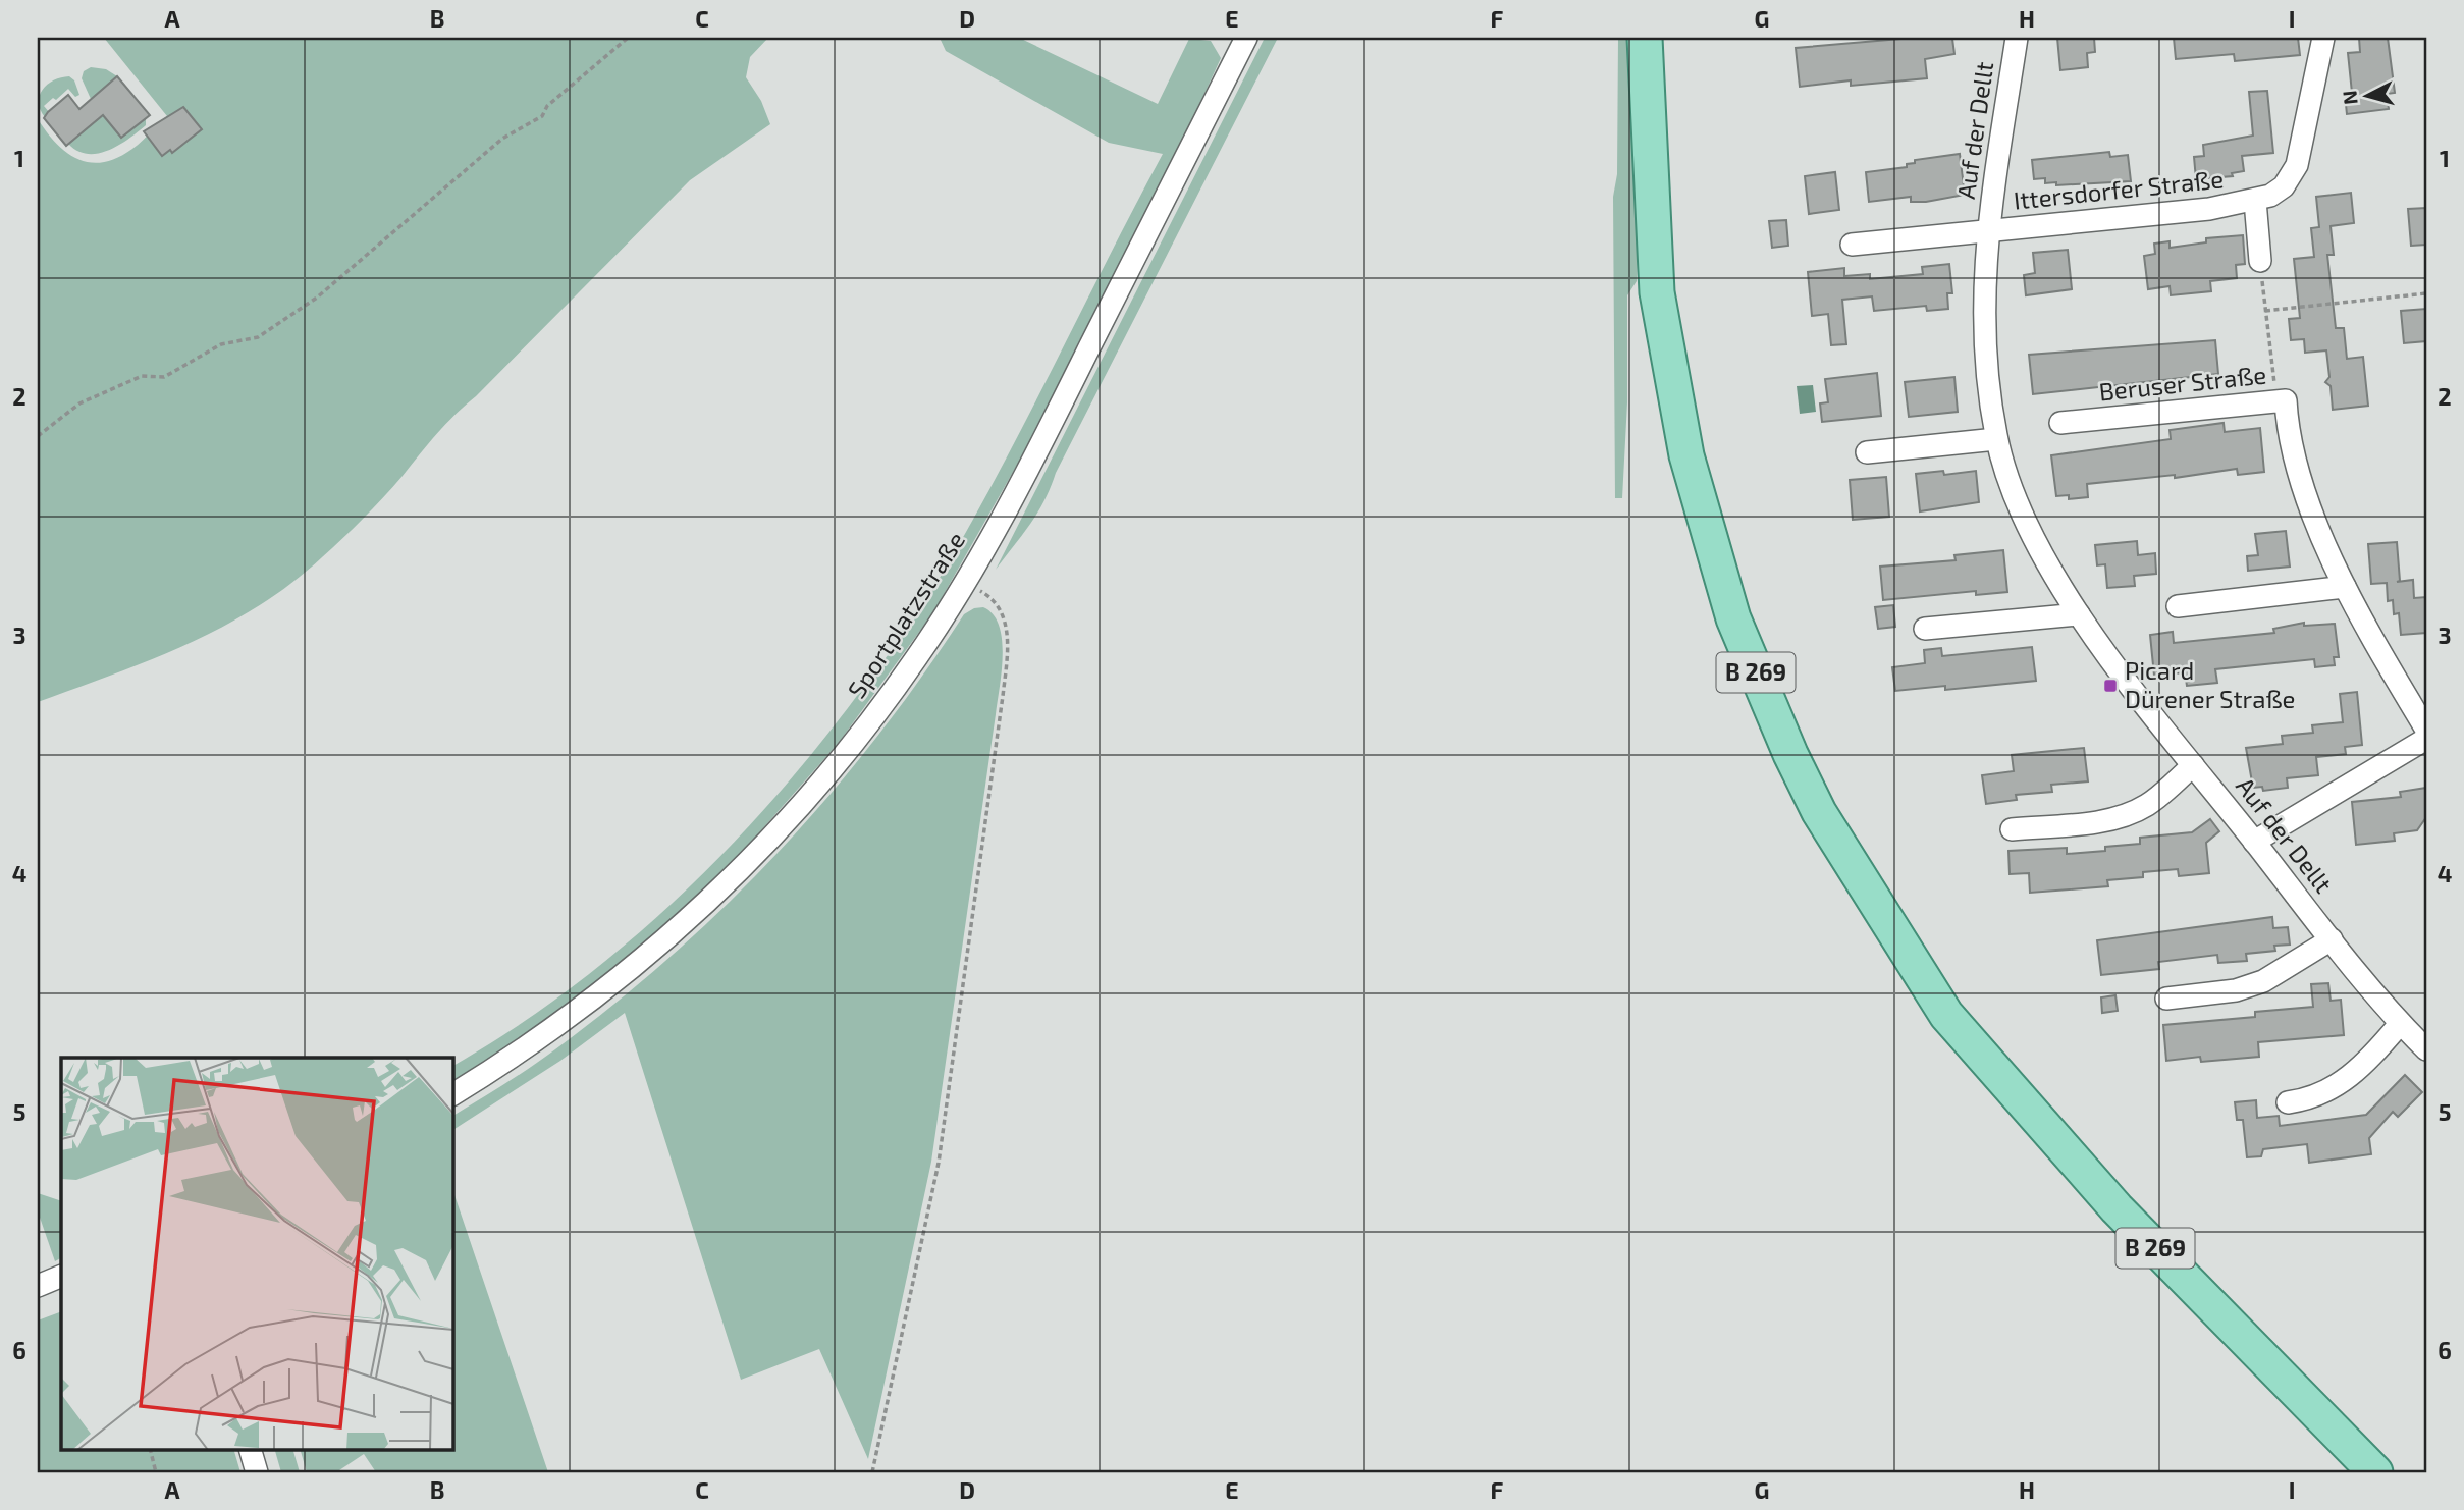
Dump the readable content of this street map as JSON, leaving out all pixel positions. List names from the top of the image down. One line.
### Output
{"streets":{"main road":["B 269"],"street":["Auf der Dellt","Ittersdorfer Straße","Beruser Straße","Sportplatzstraße"]},"crossings":[["Auf der Dellt","Ittersdorfer Straße"]],"places":{"transit":["Picard Dürener Straße"]},"north":"left","grid":{"columns":["A","B","C","D","E","F","G","H","I"],"rows":["1","2","3","4","5","6"]}}
